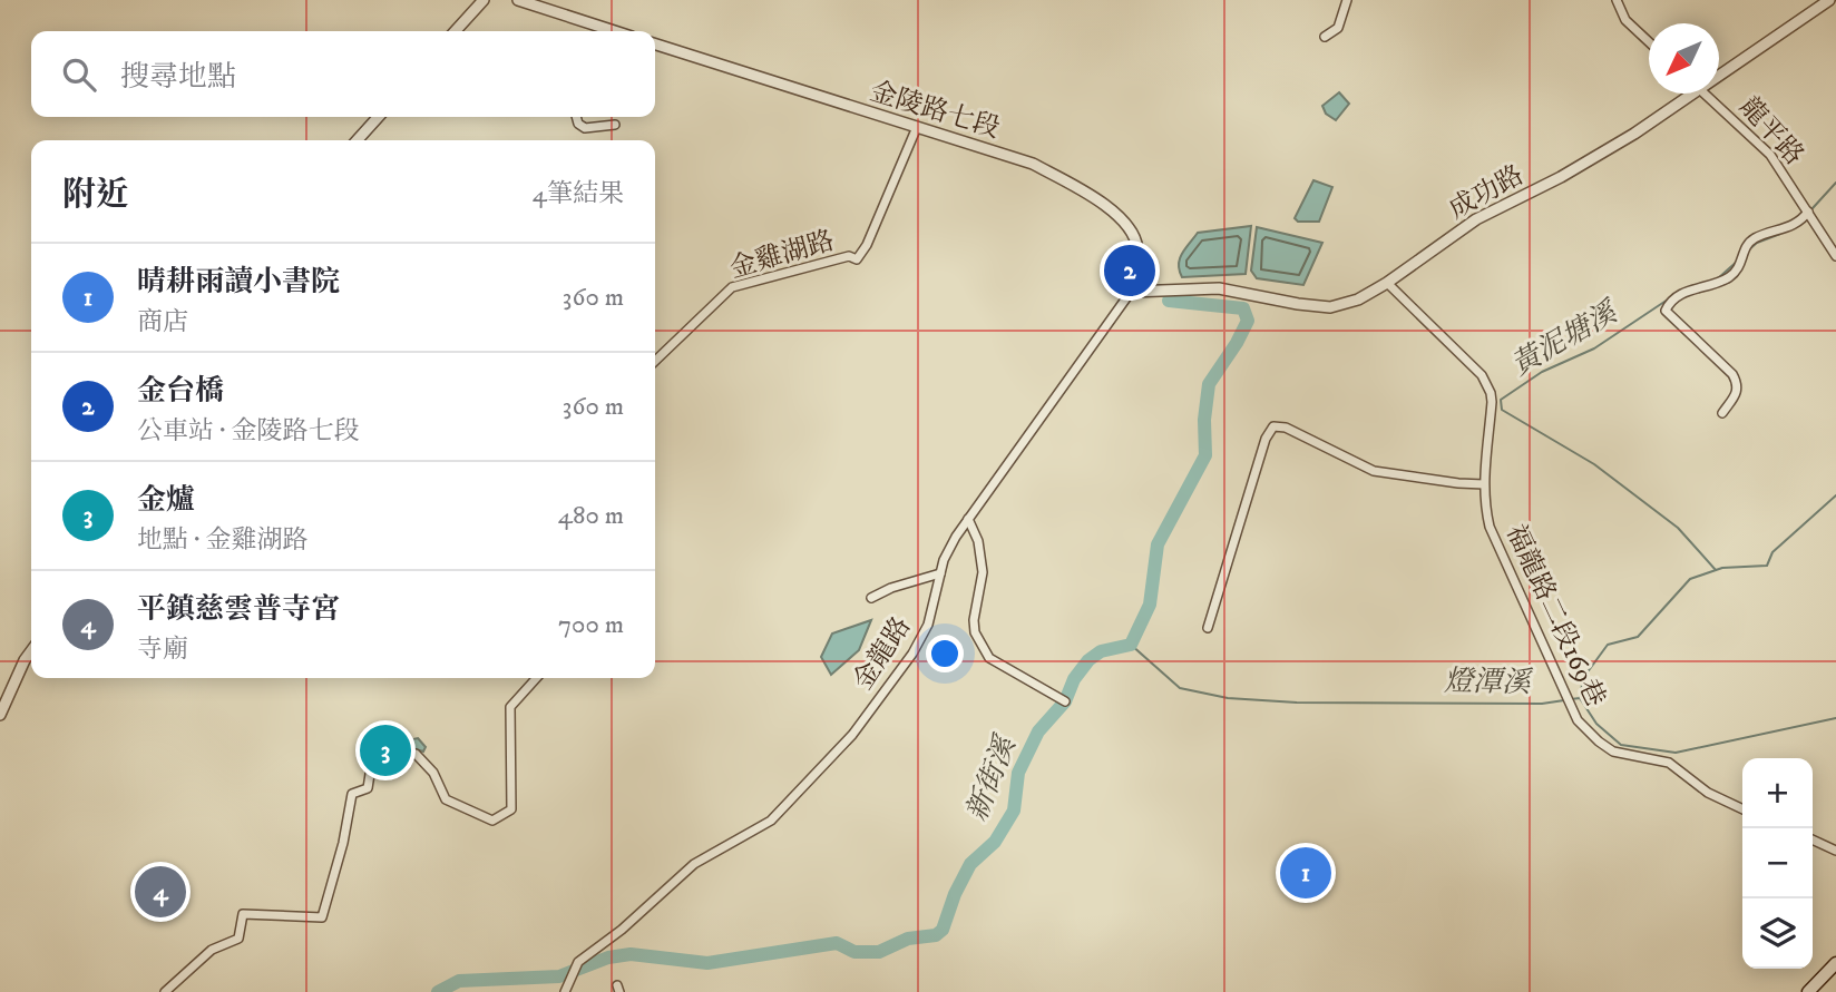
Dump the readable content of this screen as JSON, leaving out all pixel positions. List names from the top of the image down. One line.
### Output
{"streets":{"street":["金陵路七段","龍平路","成功路","金雞湖路","福龍路二段169巷","金龍路"]},"crossings":[["金陵路七段","成功路"],["金陵路七段","金雞湖路"],["金陵路七段","金龍路"],["成功路","福龍路二段169巷"],["成功路","金龍路"]],"water":["黃泥塘溪","燈潭溪","新街溪"],"north":"bottom left","page":{"search":"搜尋地點","heading":["附近","4筆結果"],"pins":["2","3","1","4"],"list":[{"mark":"1","name":"晴耕雨讀小書院","note":"商店","value":"360 m"},{"mark":"2","name":"金台橋","note":"公車站 · 金陵路七段","value":"360 m"},{"mark":"3","name":"金爐","note":"地點 · 金雞湖路","value":"480 m"},{"mark":"4","name":"平鎮慈雲普寺宮","note":"寺廟","value":"700 m"}],"map_buttons":["+","−"]}}
